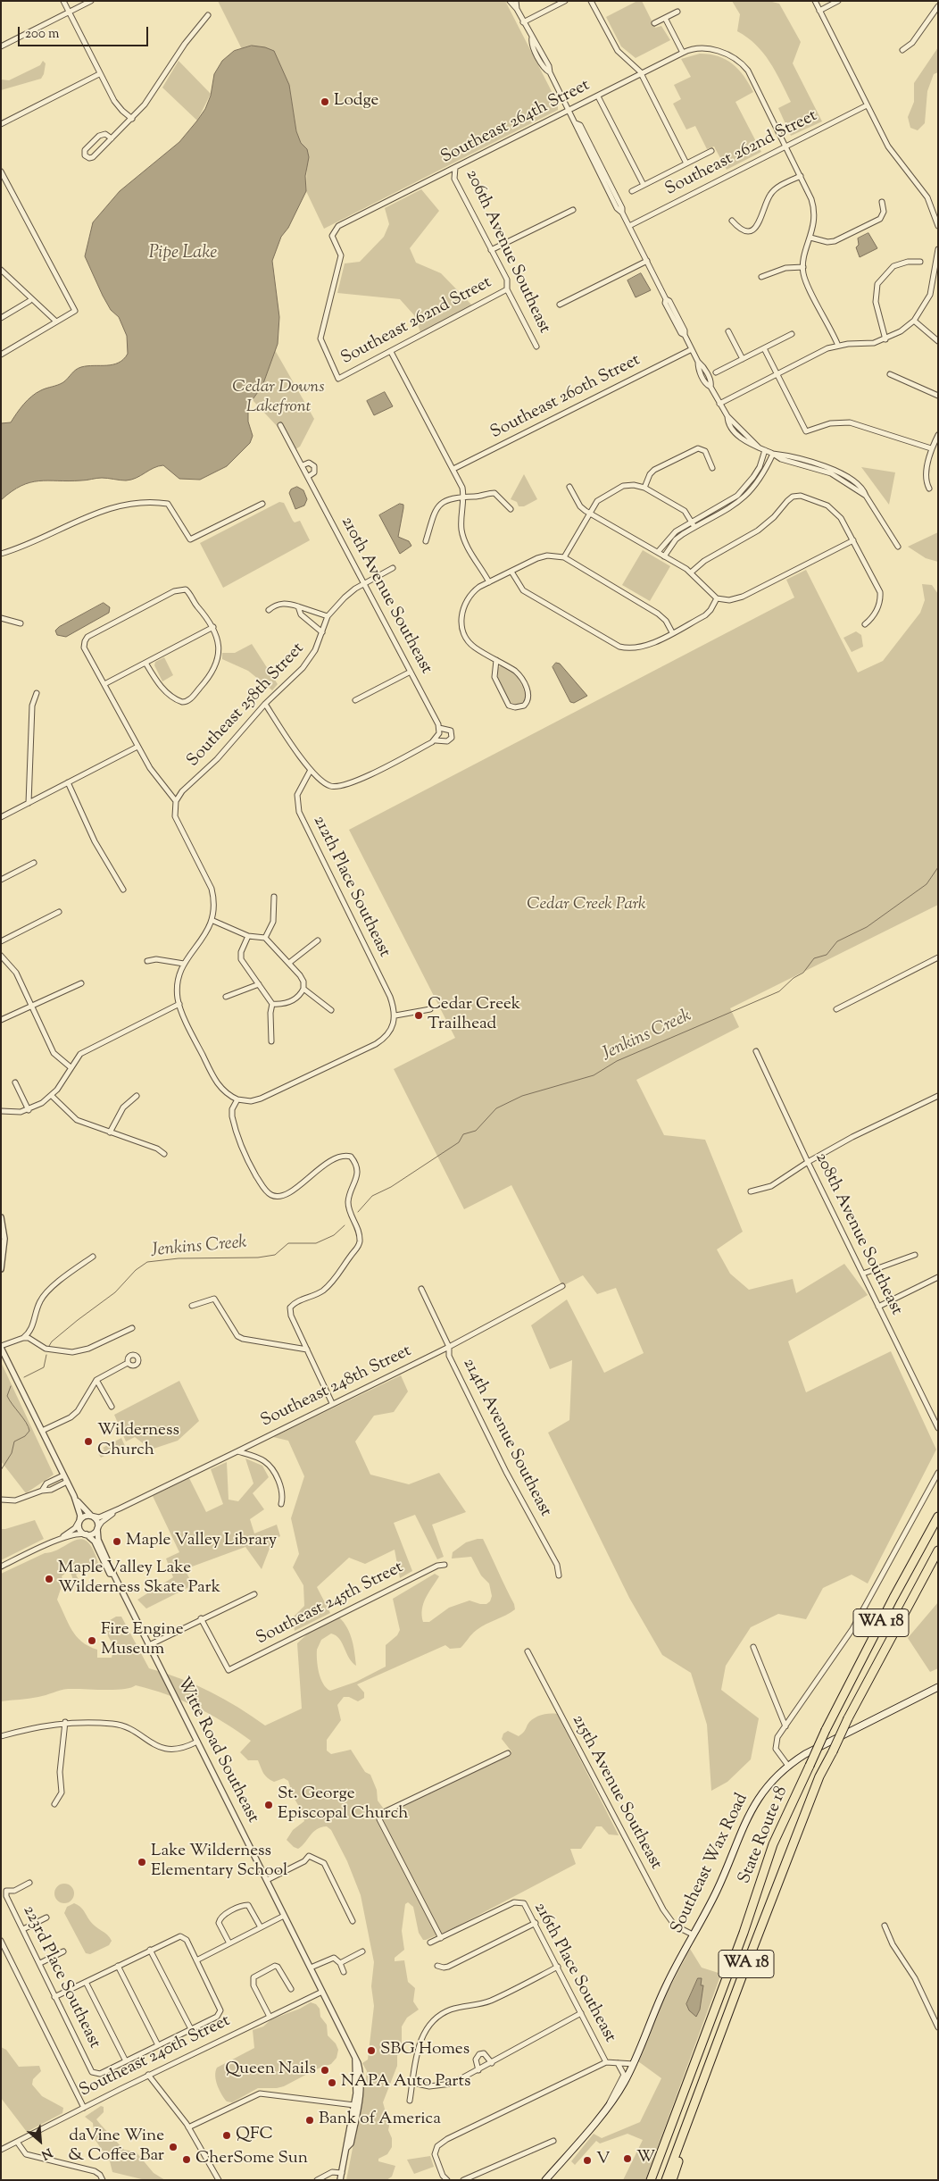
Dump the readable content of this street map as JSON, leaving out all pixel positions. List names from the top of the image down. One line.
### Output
{"streets":{"highway":["WA 18","State Route 18"],"main road":["Southeast Wax Road"],"street":["Southeast 264th Street","Southeast 262nd Street","206th Avenue Southeast","Southeast 260th Street","210th Avenue Southeast","Southeast 258th Street","212th Place Southeast","208th Avenue Southeast","Southeast 248th Street","214th Avenue Southeast","Southeast 245th Street","Witte Road Southeast","215th Avenue Southeast","216th Place Southeast","223rd Place Southeast","Southeast 240th Street"]},"crossings":[["Southeast 264th Street","Southeast 262nd Street"],["Southeast 264th Street","206th Avenue Southeast"],["Southeast 262nd Street","206th Avenue Southeast"],["210th Avenue Southeast","Southeast 258th Street"],["Southeast 248th Street","214th Avenue Southeast"],["Southeast 248th Street","Witte Road Southeast"],["Witte Road Southeast","Southeast 240th Street"],["215th Avenue Southeast","Southeast Wax Road"]],"water":["Pipe Lake","Jenkins Creek"],"parks":["Cedar Downs Lakefront","Cedar Creek Park"],"places":["Lodge","Cedar Creek Trailhead","Wilderness Church","Maple Valley Library","Maple Valley Lake Wilderness Skate Park","Fire Engine Museum","St. George Episcopal Church","Lake Wilderness Elementary School","SBG Homes","Queen Nails","NAPA Auto Parts","Bank of America","QFC","daVine Wine & Coffee Bar","W","CherSome Sun","V"],"scale_bar":"200 m","north":"bottom right"}
